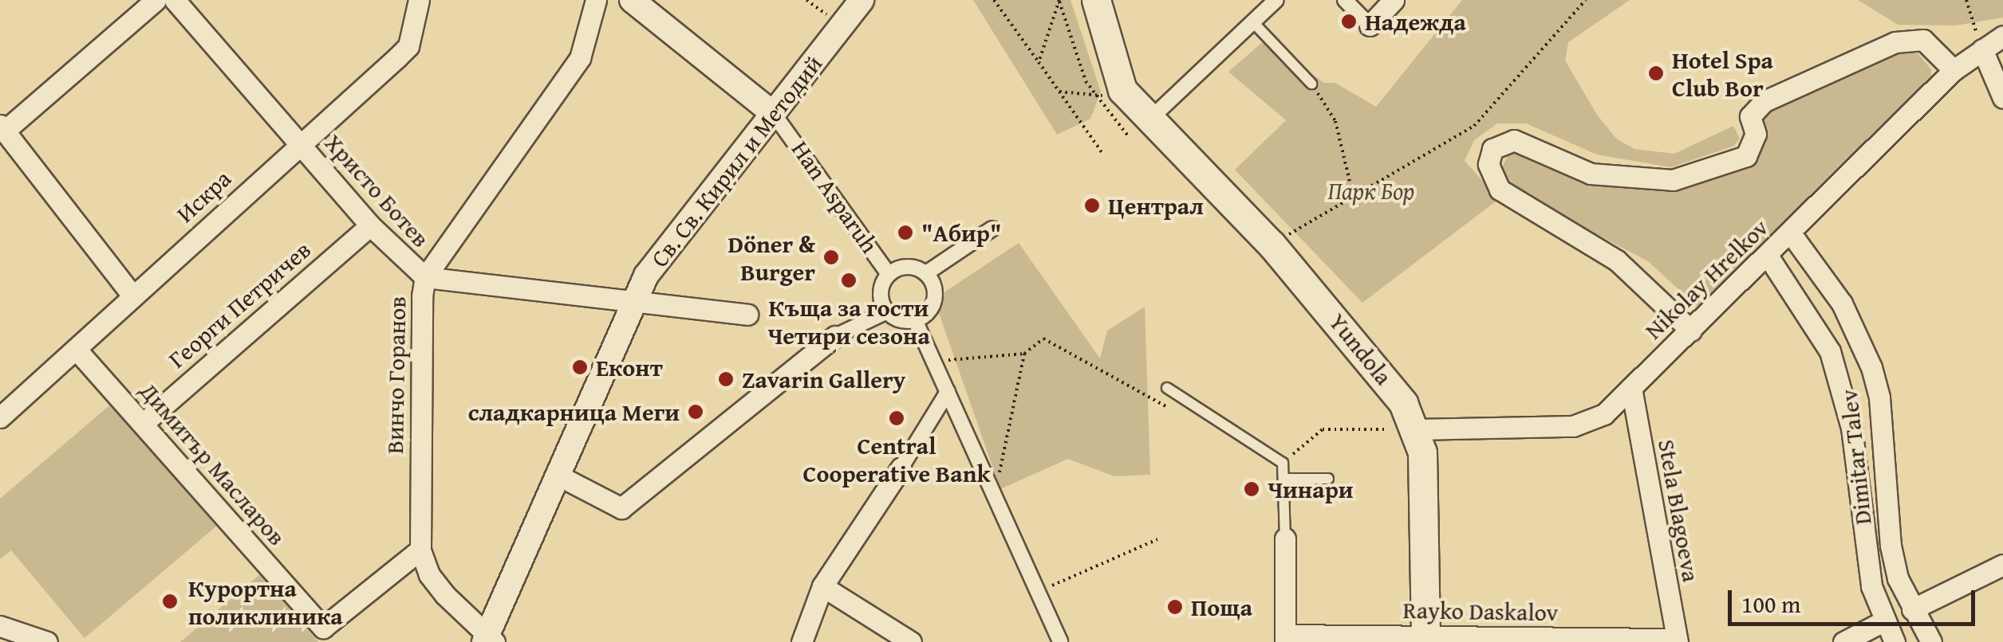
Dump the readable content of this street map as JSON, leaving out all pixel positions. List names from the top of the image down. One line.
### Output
{"streets":{"main road":["Yundola"],"street":["Св. Св. Кирил и Методий","Христо Ботев","Искра","Han Asparuh","Nikolay Hrelkov","Георги Петричев","Винчо Горанов","Dimitar Talev","Димитър Масларов","Stela Blagoeva","Rayko Daskalov"]},"crossings":[["Св. Св. Кирил и Методий","Христо Ботев"],["Св. Св. Кирил и Методий","Han Asparuh"],["Св. Св. Кирил и Методий","Винчо Горанов"],["Христо Ботев","Искра"],["Христо Ботев","Георги Петричев"],["Христо Ботев","Винчо Горанов"],["Искра","Димитър Масларов"],["Nikolay Hrelkov","Yundola"],["Nikolay Hrelkov","Dimitar Talev"],["Nikolay Hrelkov","Stela Blagoeva"],["Георги Петричев","Димитър Масларов"],["Yundola","Rayko Daskalov"],["Винчо Горанов","Димитър Масларов"],["Stela Blagoeva","Rayko Daskalov"]],"parks":["Парк Бор"],"places":["Надежда","Hotel Spa Club Bor","Централ","\"Абир\"","Döner & Burger","Къща за гости Четири сезона","Еконт","Zavarin Gallery","сладкарница Меги","Central Cooperative Bank","Чинари","Курортна поликлиника","Поща"],"scale_bar":"100 m"}
